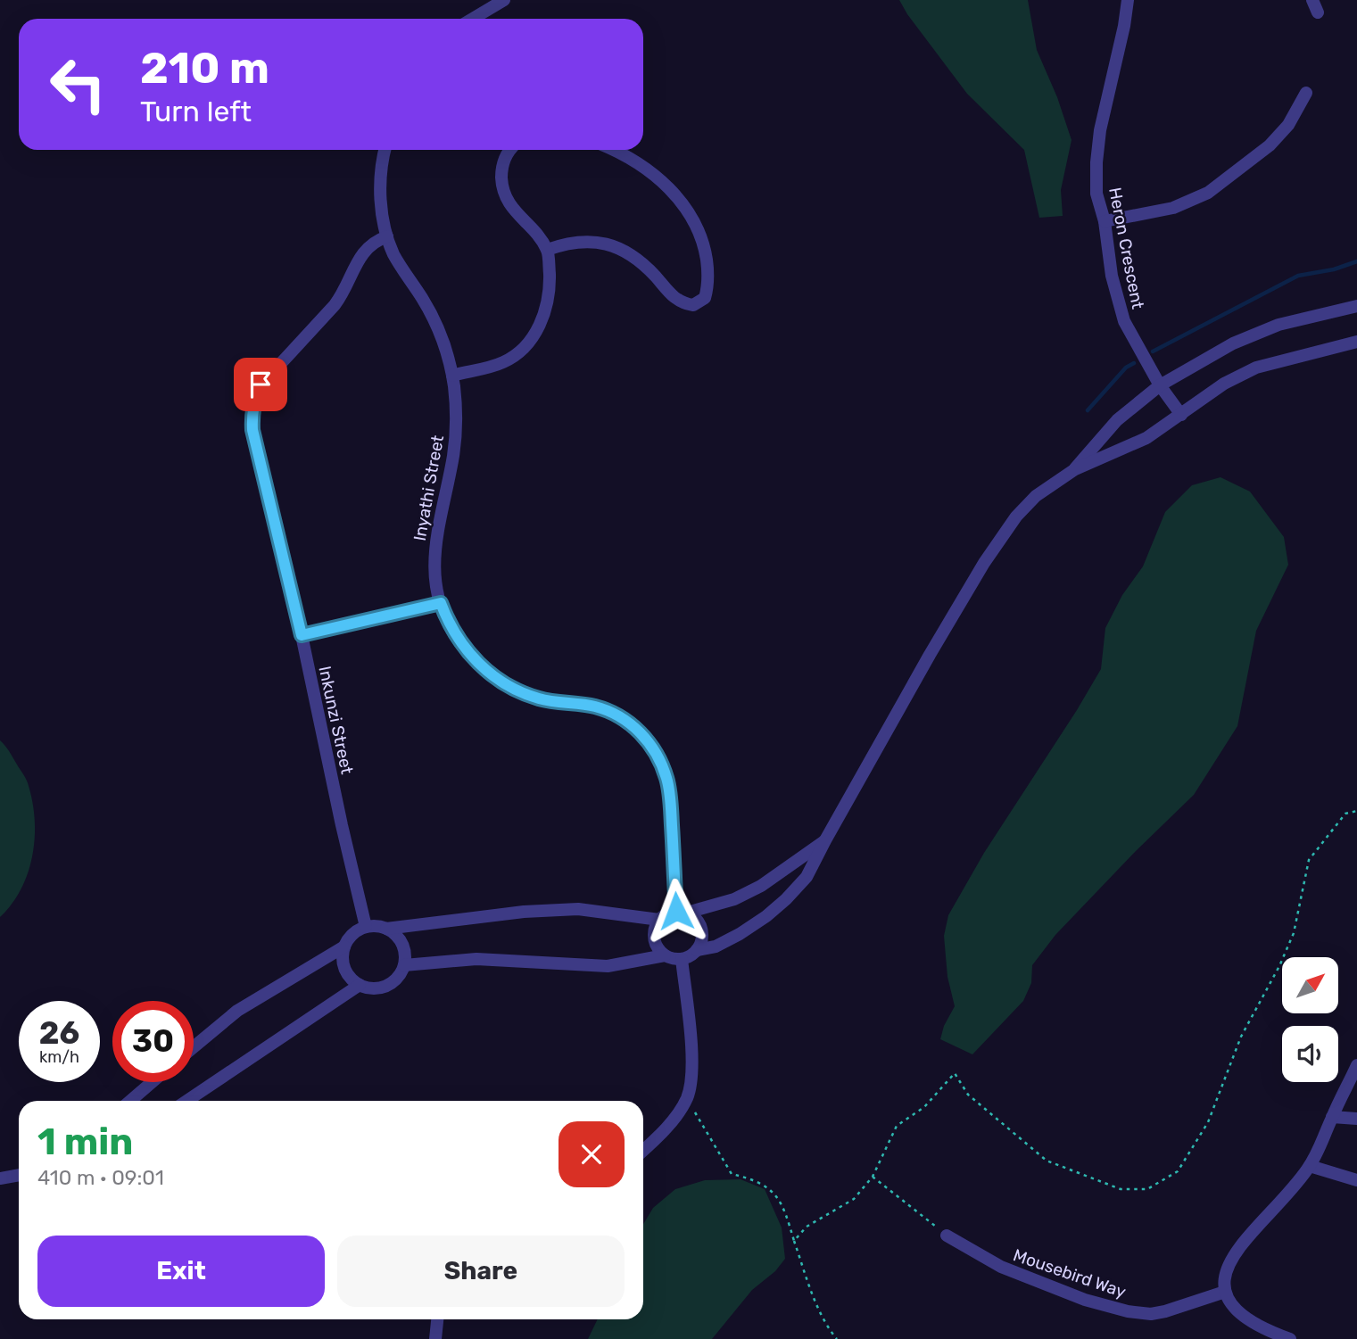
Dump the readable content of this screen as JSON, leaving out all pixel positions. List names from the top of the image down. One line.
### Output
{"streets":{"street":["Heron Crescent","Inyathi Street","Inkunzi Street","Mousebird Way"]},"crossings":[["Inyathi Street","Inkunzi Street"]],"north":"top right","page":{"turn":["210 m","Turn left"],"speed":"26 km/h","limit":"30","heading":["1 min","410 m · 09:01"],"buttons":["Exit","Share"]}}
